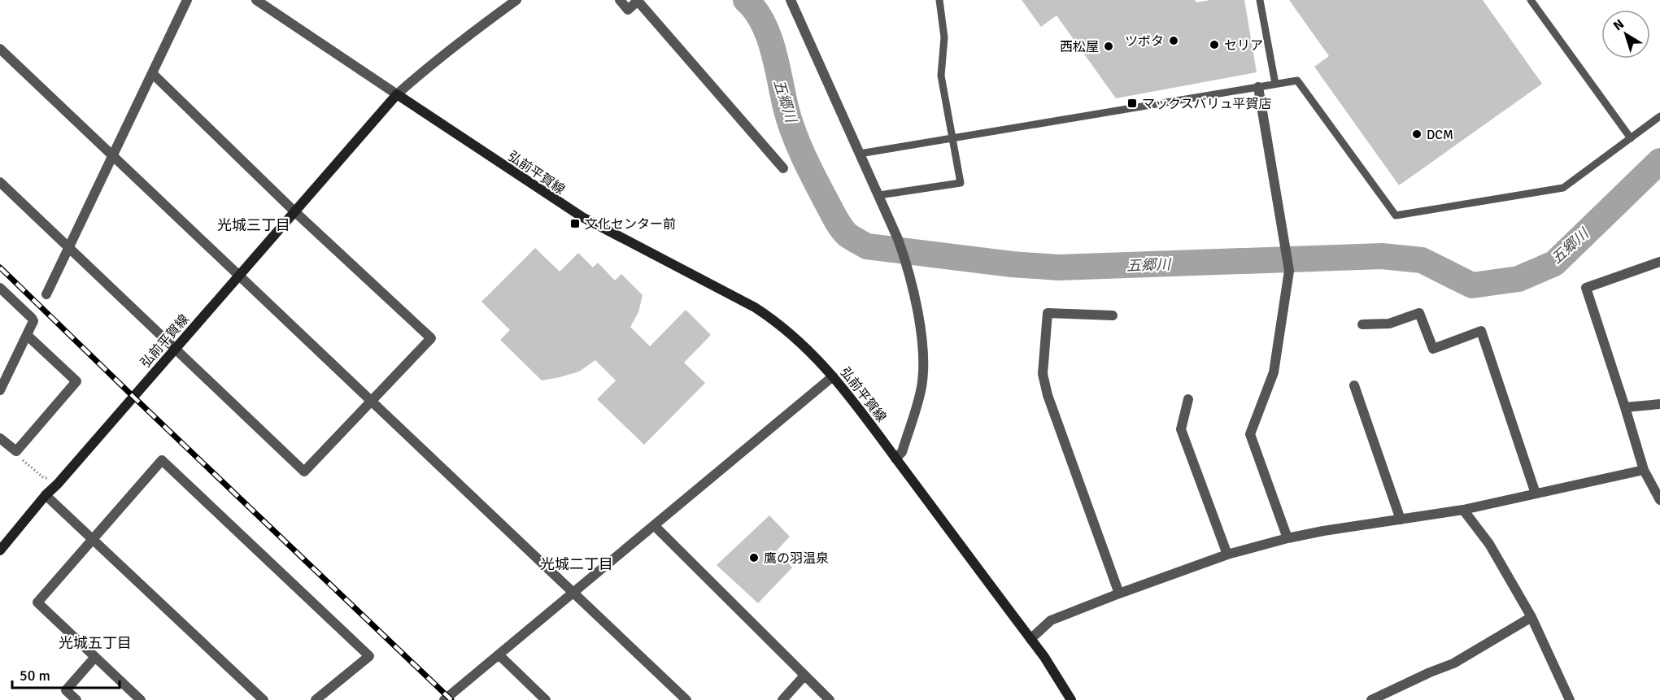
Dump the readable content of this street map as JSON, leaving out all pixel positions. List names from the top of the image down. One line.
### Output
{"streets":{"main road":["弘前平賀線"]},"districts":["光城三丁目","光城二丁目","光城五丁目"],"water":["五郷川"],"places":{"other":["ツボタ","セリア","西松屋","DCM","鷹の羽温泉"],"transit":["マックスバリュ平賀店","文化センター前"]},"scale_bar":"50 m","north":"top left"}
